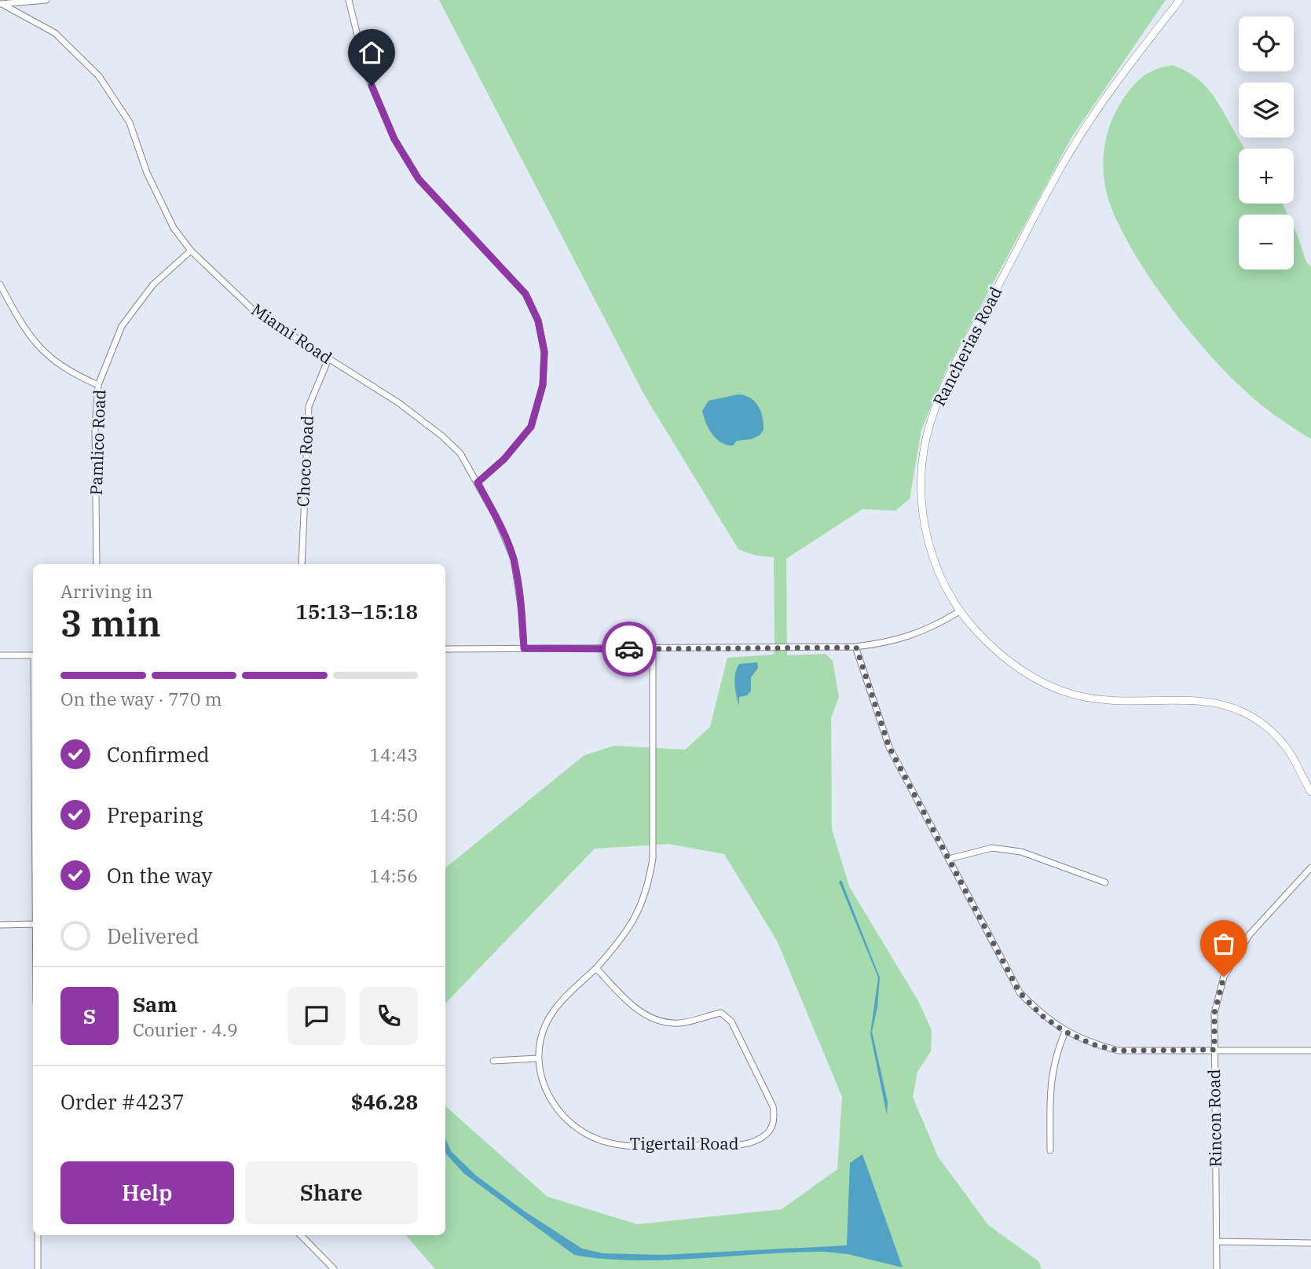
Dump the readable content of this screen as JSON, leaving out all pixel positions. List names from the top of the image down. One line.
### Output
{"streets":{"street":["Miami Road","Rancherias Road","Pamlico Road","Choco Road","Rincon Road","Tigertail Road"]},"crossings":[["Miami Road","Pamlico Road"],["Miami Road","Choco Road"]],"page":{"map_buttons":["+","−"],"heading":["3 min","Arriving in","15:13–15:18"],"panel":["Sam","Courier · 4.9","Order #4237","$46.28"],"bar":"On the way · 770 m","list":[["Confirmed","14:43"],["Preparing","14:50"],["On the way","14:56"],"Delivered"],"round":"S","buttons":["Help","Share"]}}
